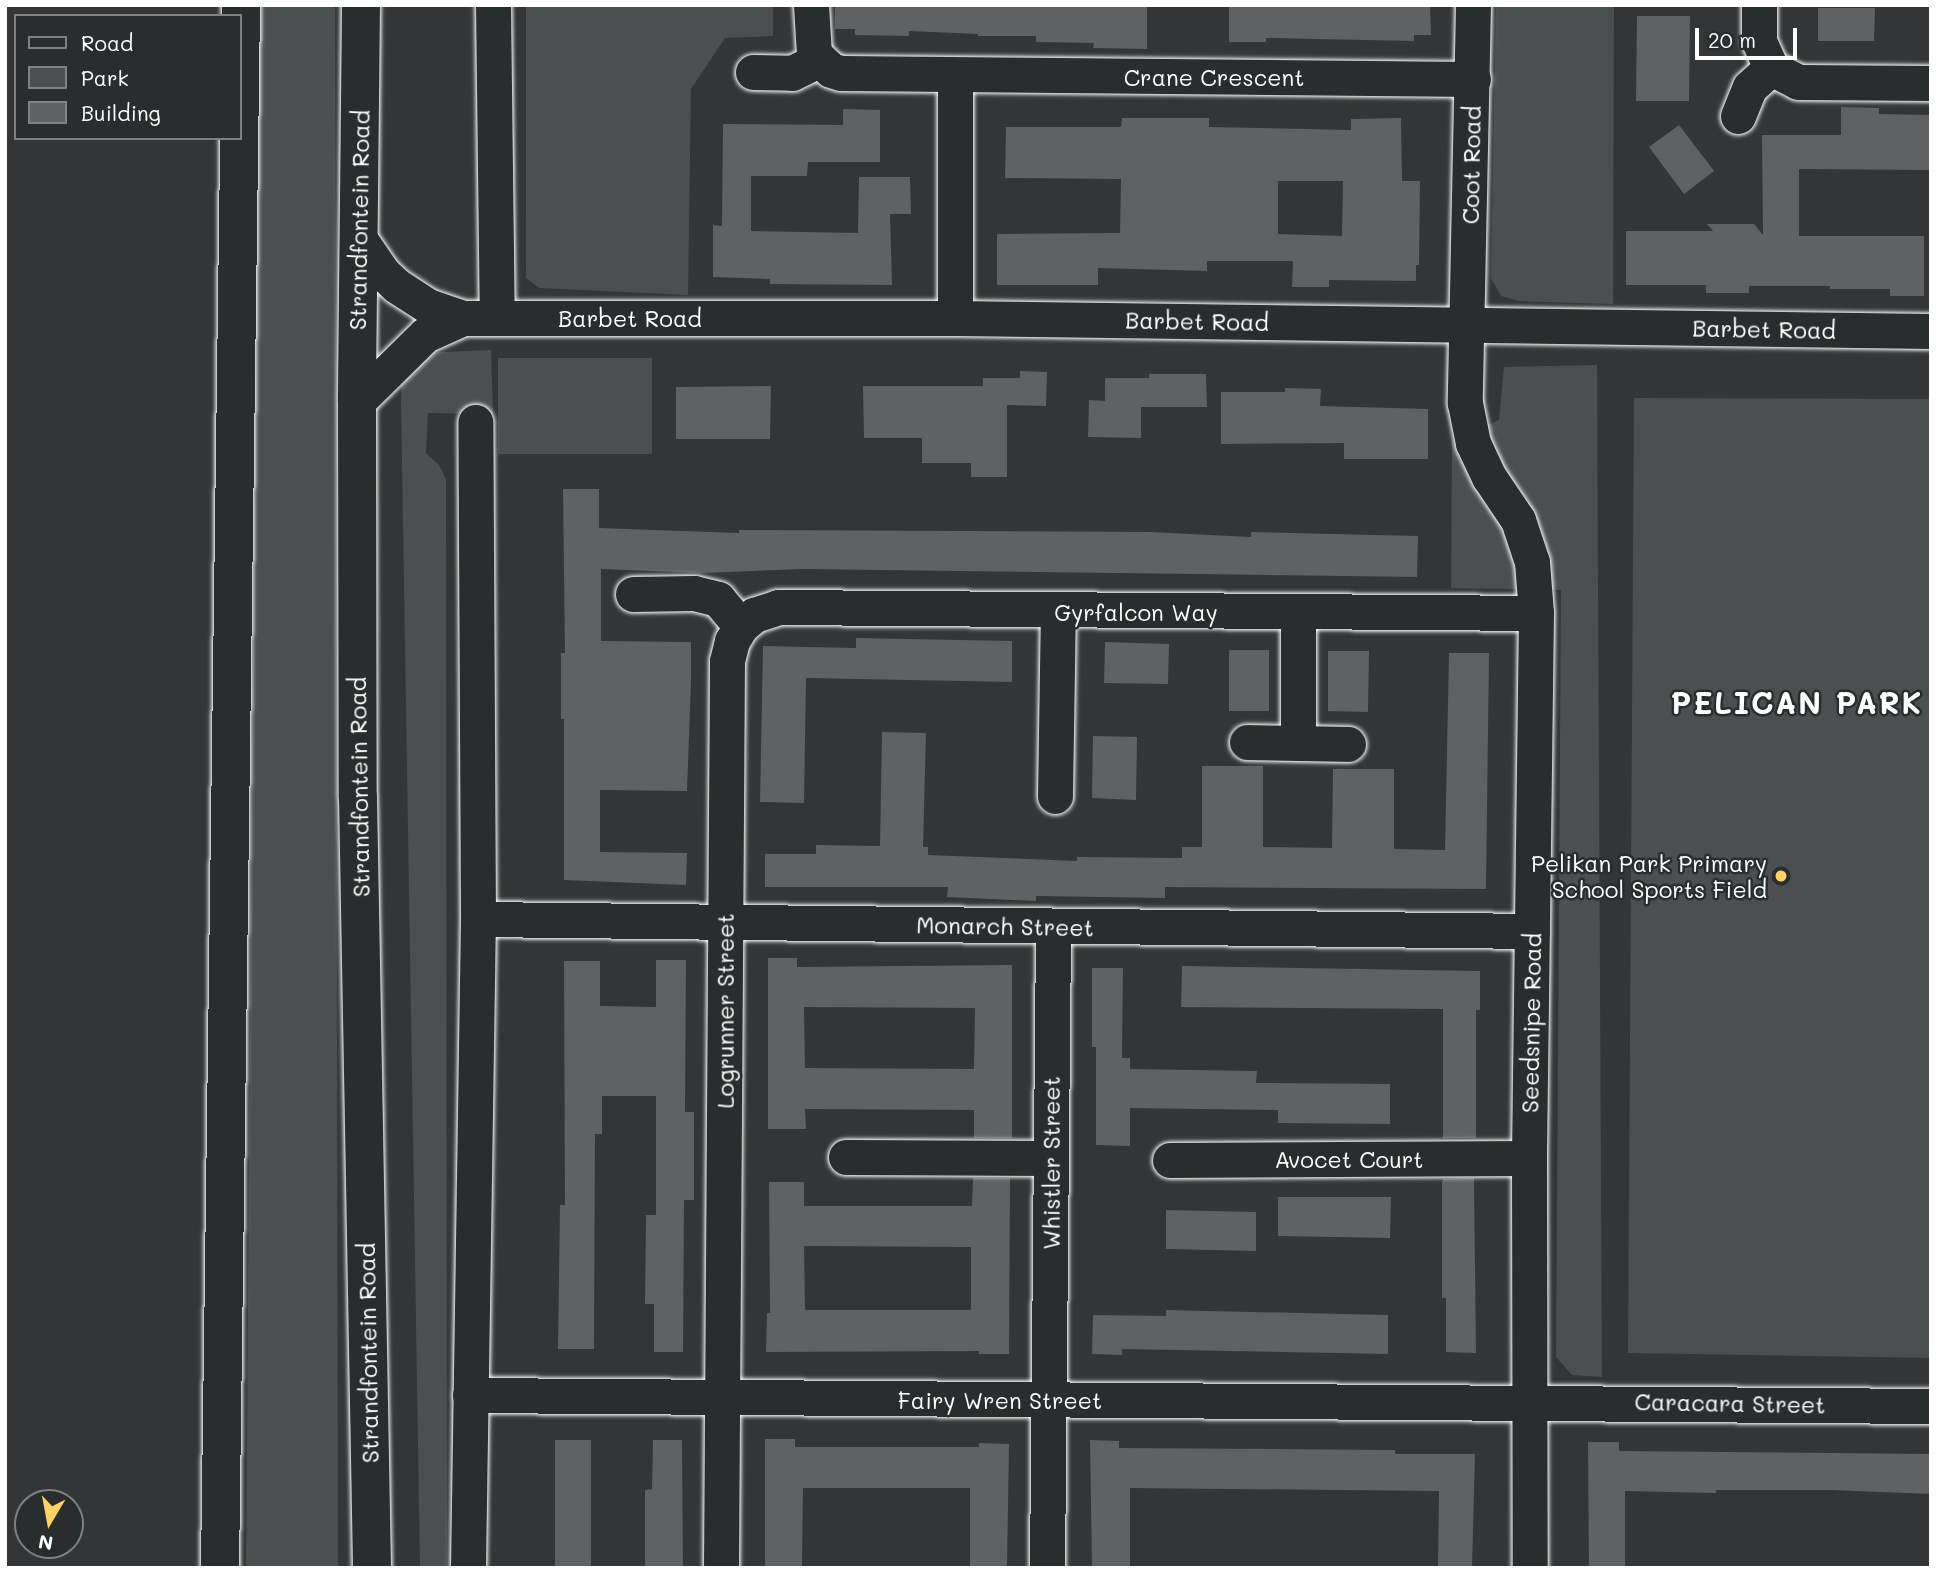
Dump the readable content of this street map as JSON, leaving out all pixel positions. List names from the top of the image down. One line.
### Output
{"streets":{"main road":["Strandfontein Road"],"street":["Crane Crescent","Coot Road","Barbet Road","Gyrfalcon Way","Monarch Street","Logrunner Street","Seedsnipe Road","Avocet Court","Whistler Street","Fairy Wren Street","Caracara Street"]},"crossings":[["Crane Crescent","Coot Road"],["Coot Road","Barbet Road"],["Coot Road","Seedsnipe Road"],["Strandfontein Road","Barbet Road"],["Barbet Road","Seedsnipe Road"],["Gyrfalcon Way","Logrunner Street"],["Gyrfalcon Way","Seedsnipe Road"],["Monarch Street","Logrunner Street"],["Monarch Street","Seedsnipe Road"],["Monarch Street","Whistler Street"],["Logrunner Street","Fairy Wren Street"],["Seedsnipe Road","Avocet Court"],["Seedsnipe Road","Fairy Wren Street"],["Seedsnipe Road","Caracara Street"],["Whistler Street","Fairy Wren Street"],["Fairy Wren Street","Caracara Street"]],"districts":["PELICAN PARK"],"places":["Pelikan Park Primary School Sports Field"],"legend":["Road","Park","Building"],"scale_bar":"20 m","north":"bottom"}
